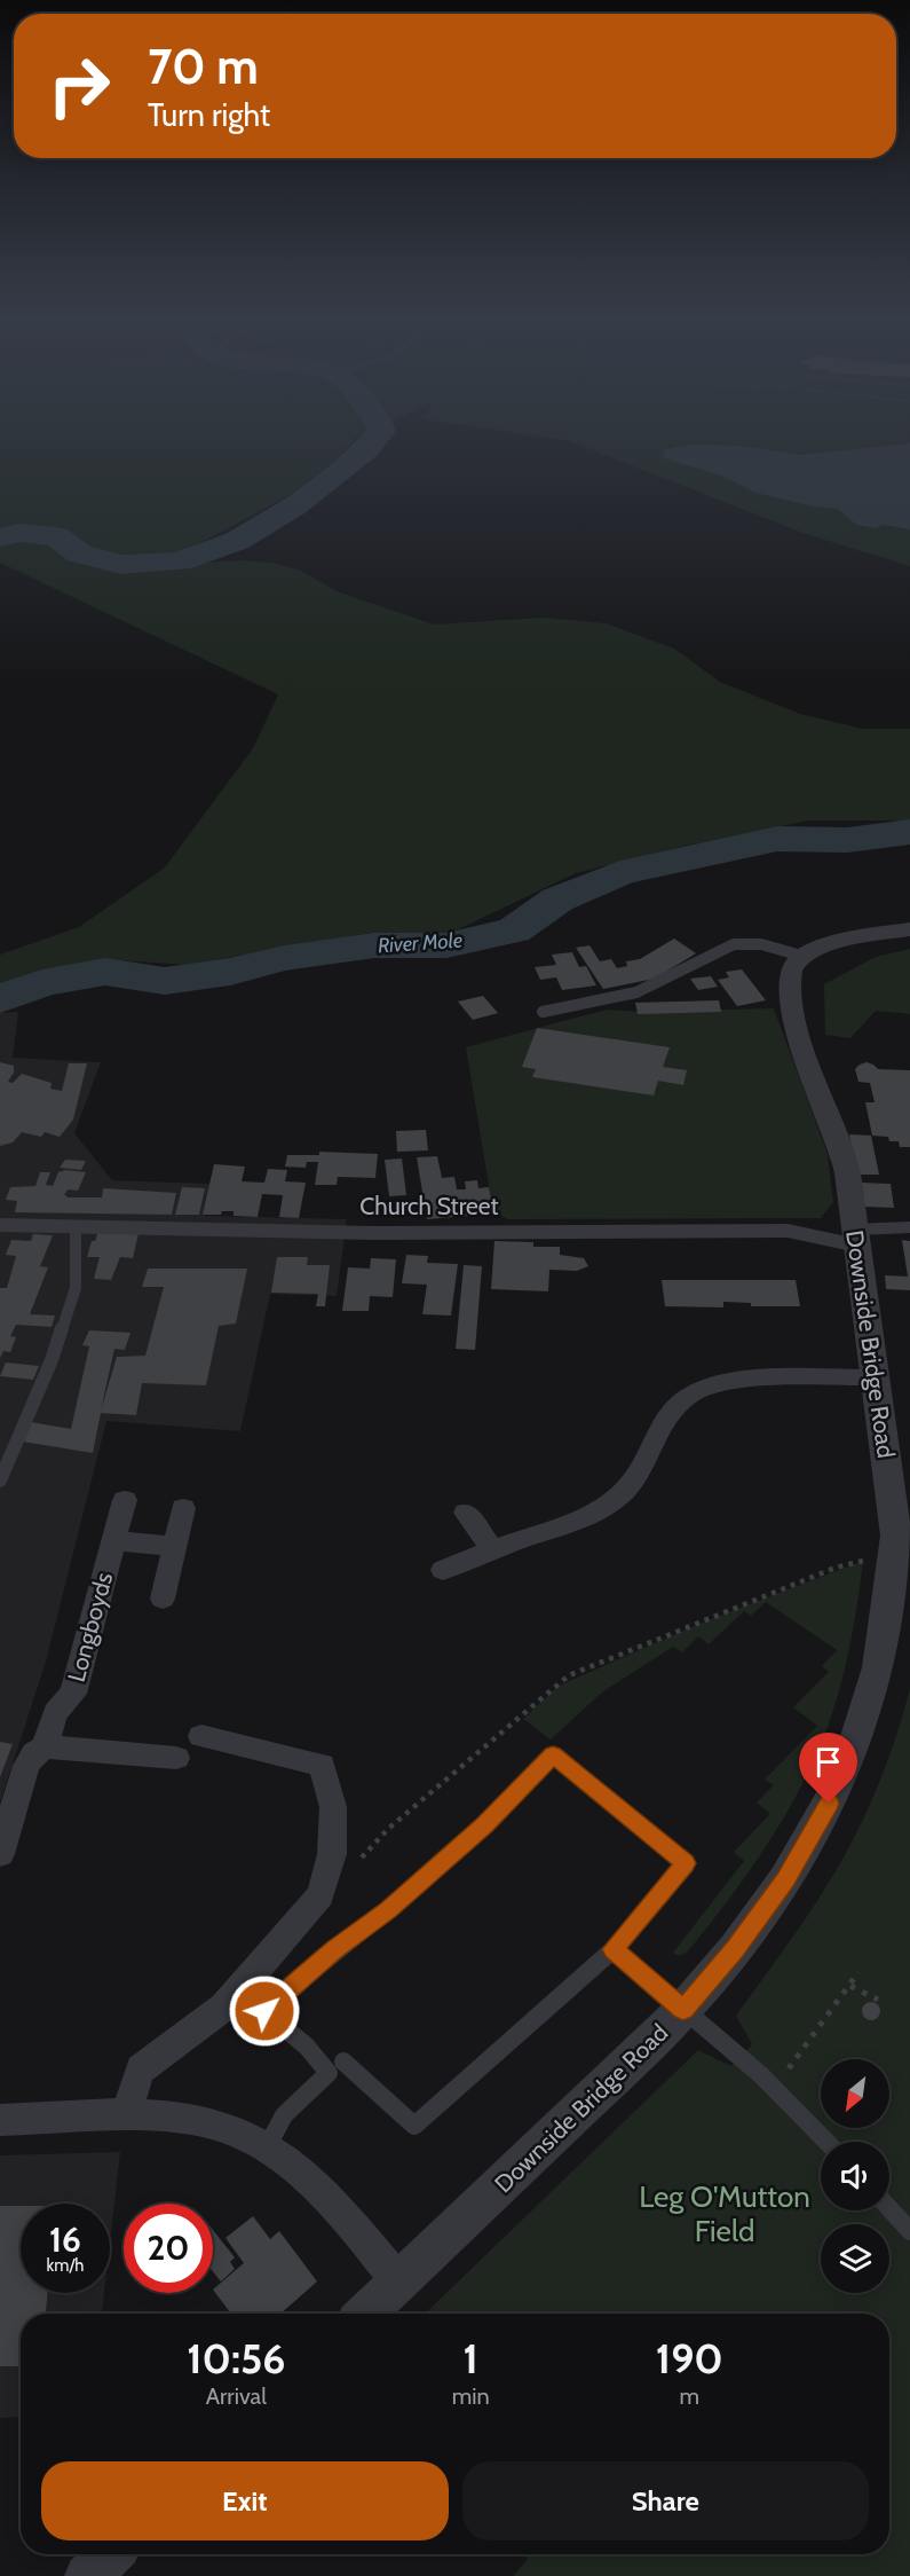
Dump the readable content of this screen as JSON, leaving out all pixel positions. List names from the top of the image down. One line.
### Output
{"streets":{"street":["Church Street","Downside Bridge Road","Longboyds"]},"crossings":[["Church Street","Downside Bridge Road"]],"water":["River Mole"],"parks":["Leg O'Mutton Field"],"north":"bottom left","page":{"turn":["70 m","Turn right"],"speed":"16 km/h","limit":"20","eta":["10:56","Arrival","1","min","190","m"],"buttons":["Exit","Share"]}}
